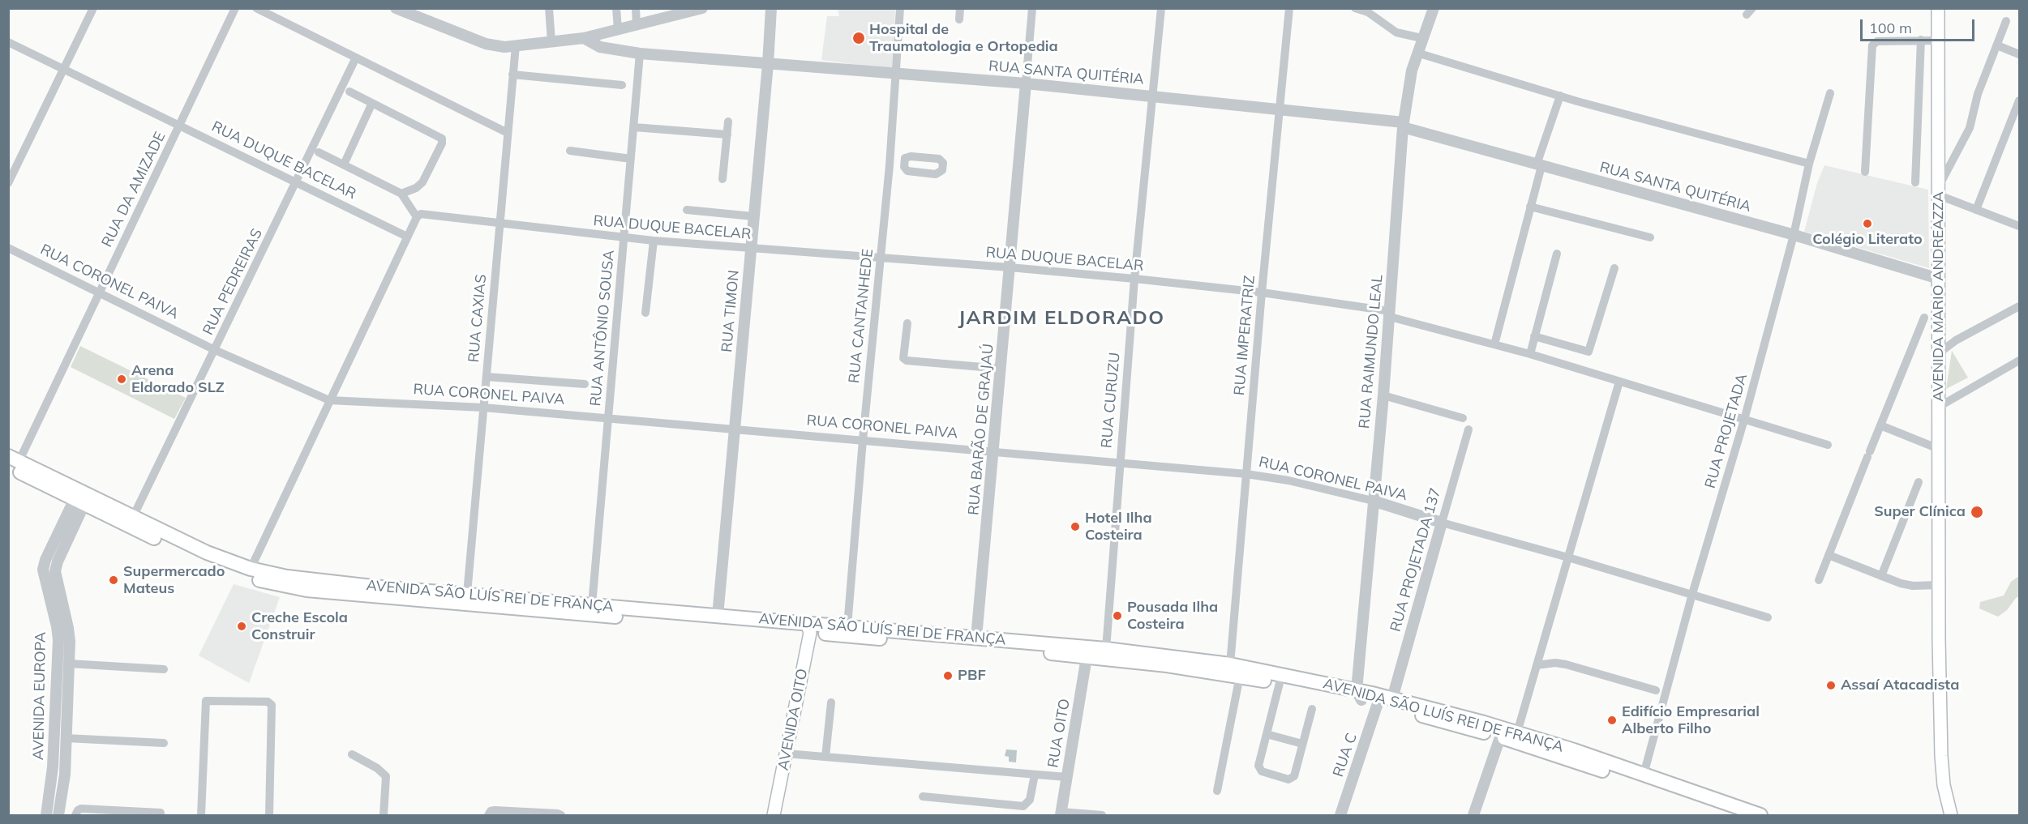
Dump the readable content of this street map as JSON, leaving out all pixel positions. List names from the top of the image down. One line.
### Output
{"streets":{"main road":["AVENIDA MARIO ANDREAZZA","AVENIDA SÃO LUÍS REI DE FRANÇA","AVENIDA OITO"],"street":["RUA SANTA QUITÉRIA","RUA DUQUE BACELAR","RUA DA AMIZADE","RUA CORONEL PAIVA","RUA PEDREIRAS","RUA TIMON","RUA CANTANHEDE","RUA CAXIAS","RUA ANTÔNIO SOUSA","RUA IMPERATRIZ","RUA RAIMUNDO LEAL","RUA CURUZU","RUA BARÃO DE GRAJAÚ","RUA PROJETADA","RUA PROJETADA 137","AVENIDA EUROPA","RUA OITO","RUA C"]},"crossings":[["RUA SANTA QUITÉRIA","AVENIDA MARIO ANDREAZZA"],["RUA SANTA QUITÉRIA","RUA TIMON"],["RUA SANTA QUITÉRIA","RUA CANTANHEDE"],["RUA SANTA QUITÉRIA","RUA ANTÔNIO SOUSA"],["RUA SANTA QUITÉRIA","RUA IMPERATRIZ"],["RUA SANTA QUITÉRIA","RUA RAIMUNDO LEAL"],["RUA SANTA QUITÉRIA","RUA CURUZU"],["RUA SANTA QUITÉRIA","RUA BARÃO DE GRAJAÚ"],["RUA SANTA QUITÉRIA","RUA PROJETADA"],["RUA DUQUE BACELAR","RUA DA AMIZADE"],["RUA DUQUE BACELAR","RUA PEDREIRAS"],["RUA DUQUE BACELAR","RUA TIMON"],["RUA DUQUE BACELAR","RUA CANTANHEDE"],["RUA DUQUE BACELAR","RUA CAXIAS"],["RUA DUQUE BACELAR","RUA ANTÔNIO SOUSA"],["RUA DUQUE BACELAR","RUA IMPERATRIZ"],["RUA DUQUE BACELAR","RUA RAIMUNDO LEAL"],["RUA DUQUE BACELAR","RUA CURUZU"],["RUA DUQUE BACELAR","RUA BARÃO DE GRAJAÚ"],["RUA DUQUE BACELAR","RUA PROJETADA"],["RUA DA AMIZADE","RUA CORONEL PAIVA"],["RUA DA AMIZADE","AVENIDA SÃO LUÍS REI DE FRANÇA"],["RUA CORONEL PAIVA","RUA PEDREIRAS"],["RUA CORONEL PAIVA","RUA TIMON"],["RUA CORONEL PAIVA","RUA CANTANHEDE"],["RUA CORONEL PAIVA","RUA CAXIAS"],["RUA CORONEL PAIVA","RUA ANTÔNIO SOUSA"],["RUA CORONEL PAIVA","RUA IMPERATRIZ"],["RUA CORONEL PAIVA","RUA RAIMUNDO LEAL"],["RUA CORONEL PAIVA","RUA CURUZU"],["RUA CORONEL PAIVA","RUA BARÃO DE GRAJAÚ"],["RUA CORONEL PAIVA","RUA PROJETADA"],["RUA CORONEL PAIVA","RUA PROJETADA 137"],["RUA PEDREIRAS","AVENIDA SÃO LUÍS REI DE FRANÇA"],["RUA TIMON","AVENIDA SÃO LUÍS REI DE FRANÇA"],["RUA CANTANHEDE","AVENIDA SÃO LUÍS REI DE FRANÇA"],["RUA CAXIAS","AVENIDA SÃO LUÍS REI DE FRANÇA"],["RUA ANTÔNIO SOUSA","AVENIDA SÃO LUÍS REI DE FRANÇA"],["RUA IMPERATRIZ","AVENIDA SÃO LUÍS REI DE FRANÇA"],["RUA RAIMUNDO LEAL","AVENIDA SÃO LUÍS REI DE FRANÇA"],["RUA CURUZU","AVENIDA SÃO LUÍS REI DE FRANÇA"],["RUA BARÃO DE GRAJAÚ","AVENIDA SÃO LUÍS REI DE FRANÇA"],["RUA PROJETADA","AVENIDA SÃO LUÍS REI DE FRANÇA"],["RUA PROJETADA 137","AVENIDA SÃO LUÍS REI DE FRANÇA"],["AVENIDA SÃO LUÍS REI DE FRANÇA","AVENIDA EUROPA"],["AVENIDA SÃO LUÍS REI DE FRANÇA","AVENIDA OITO"],["AVENIDA SÃO LUÍS REI DE FRANÇA","RUA OITO"],["AVENIDA SÃO LUÍS REI DE FRANÇA","RUA C"]],"districts":["JARDIM ELDORADO"],"places":["Hospital de Traumatologia e Ortopedia","Colégio Literato","Arena Eldorado SLZ","Super Clínica","Hotel Ilha Costeira","Supermercado Mateus","Pousada Ilha Costeira","Creche Escola Construir","PBF","Assaí Atacadista","Edifício Empresarial Alberto Filho"],"scale_bar":"100 m"}
